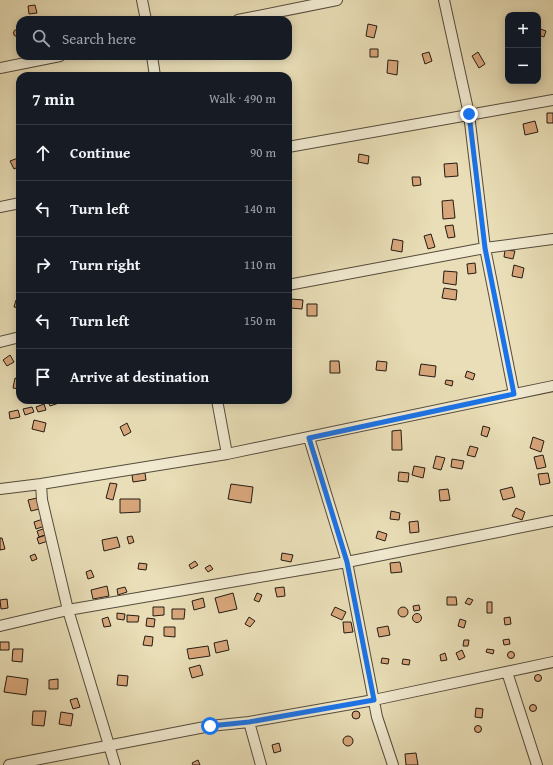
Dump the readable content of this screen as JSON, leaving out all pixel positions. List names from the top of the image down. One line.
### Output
{"page":{"map_buttons":["+","−"],"search":"Search here","heading":["7 min","Walk · 490 m"],"list":[["Continue","90 m"],["Turn left","140 m"],["Turn right","110 m"],["Turn left","150 m"],"Arrive at destination"]}}
